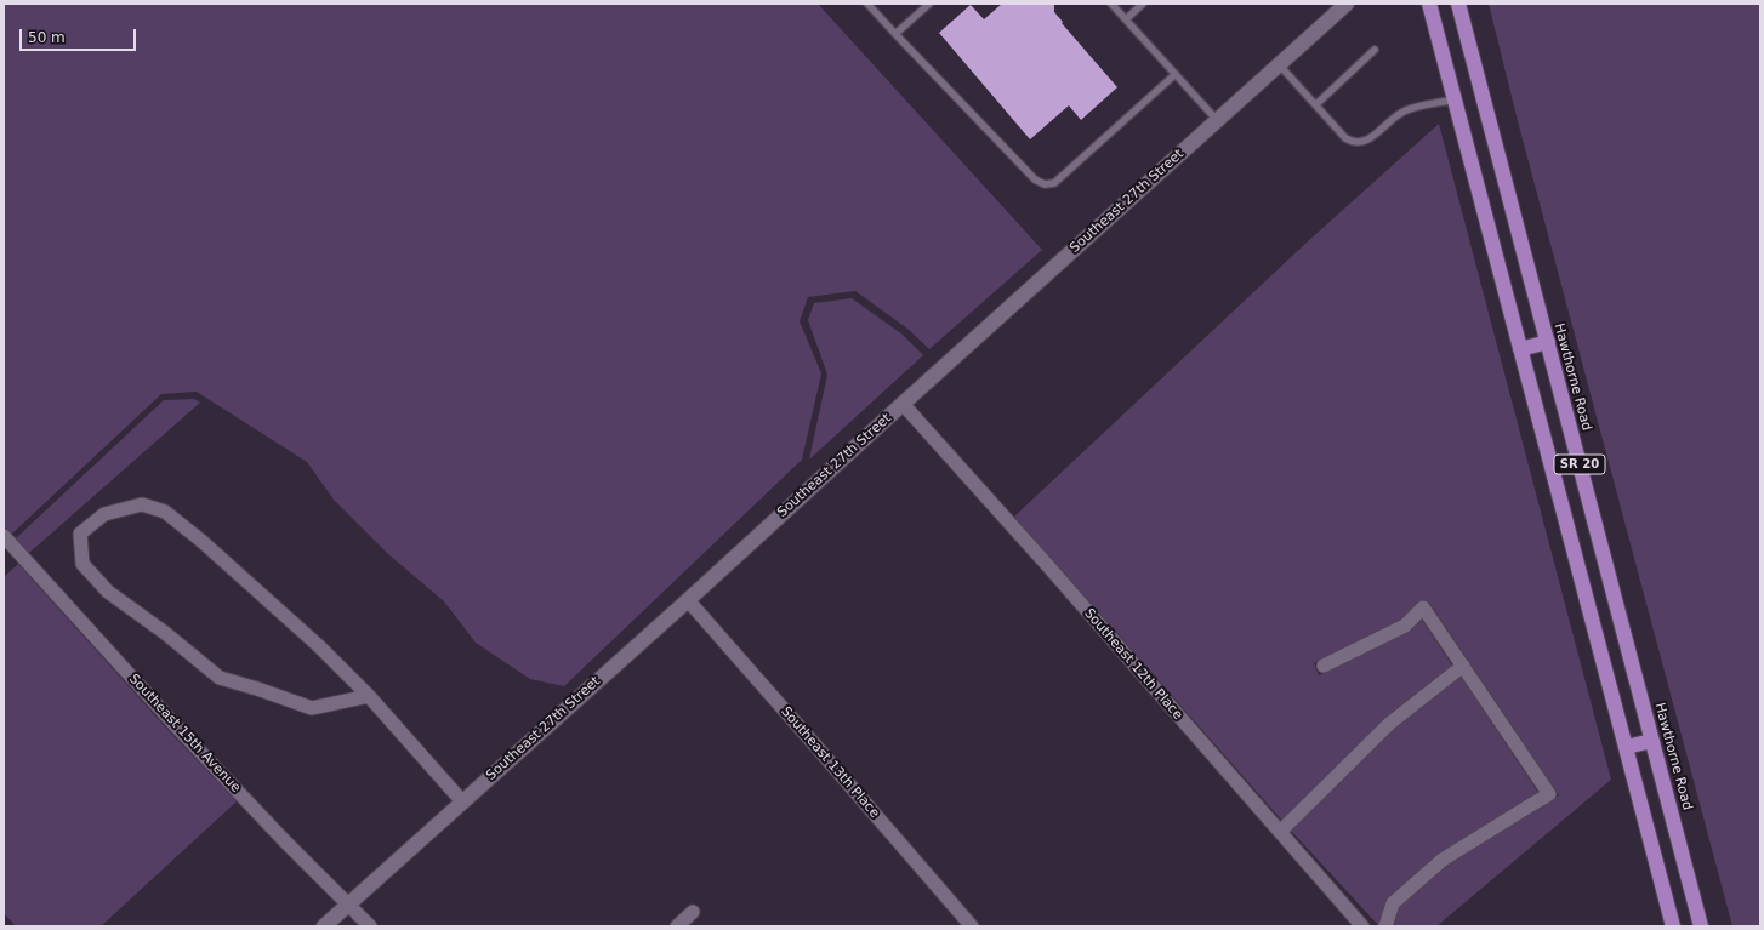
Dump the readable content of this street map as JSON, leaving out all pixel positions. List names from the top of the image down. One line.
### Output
{"streets":{"highway":["Hawthorne Road","SR 20"],"street":["Southeast 27th Street","Southeast 12th Place","Southeast 15th Avenue","Southeast 13th Place"]},"crossings":[["Southeast 27th Street","Southeast 12th Place"],["Southeast 27th Street","Southeast 15th Avenue"],["Southeast 27th Street","Southeast 13th Place"]],"scale_bar":"50 m"}
